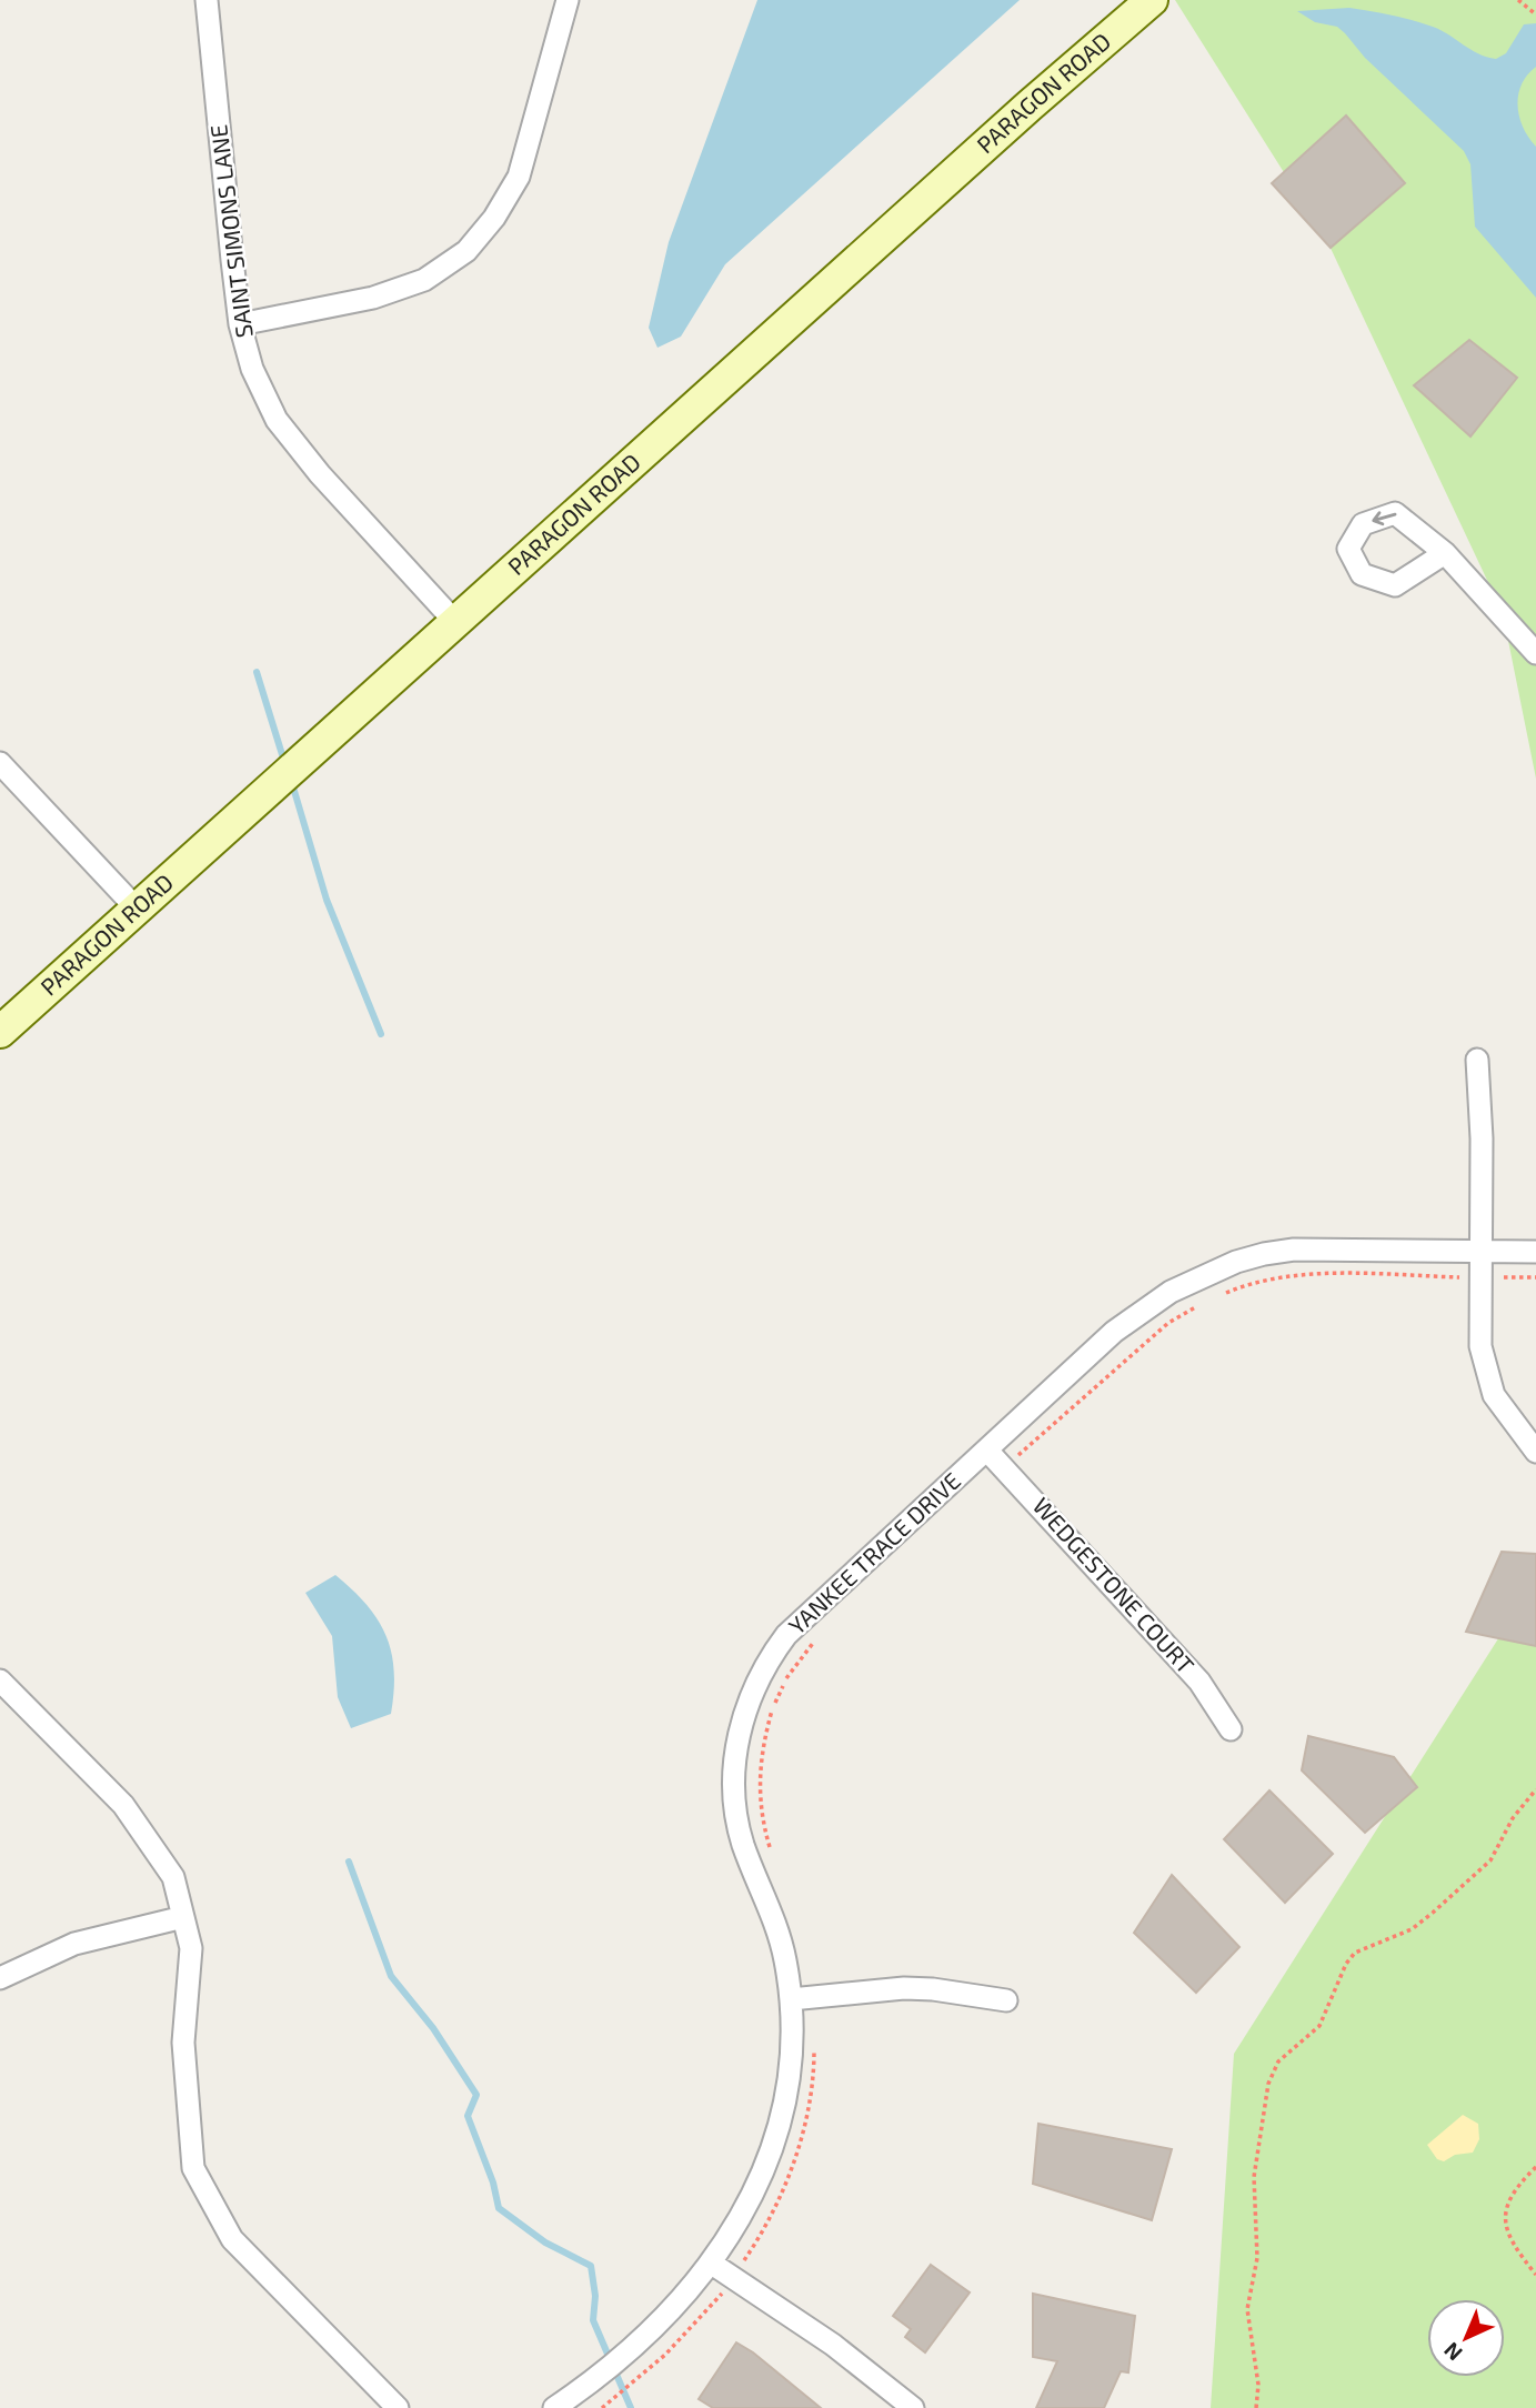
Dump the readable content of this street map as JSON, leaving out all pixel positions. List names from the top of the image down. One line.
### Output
{"streets":{"street":["PARAGON ROAD","SAINT SIMONS LANE","YANKEE TRACE DRIVE","WEDGESTONE COURT"]},"crossings":[["PARAGON ROAD","SAINT SIMONS LANE"],["YANKEE TRACE DRIVE","WEDGESTONE COURT"]],"north":"bottom left"}
